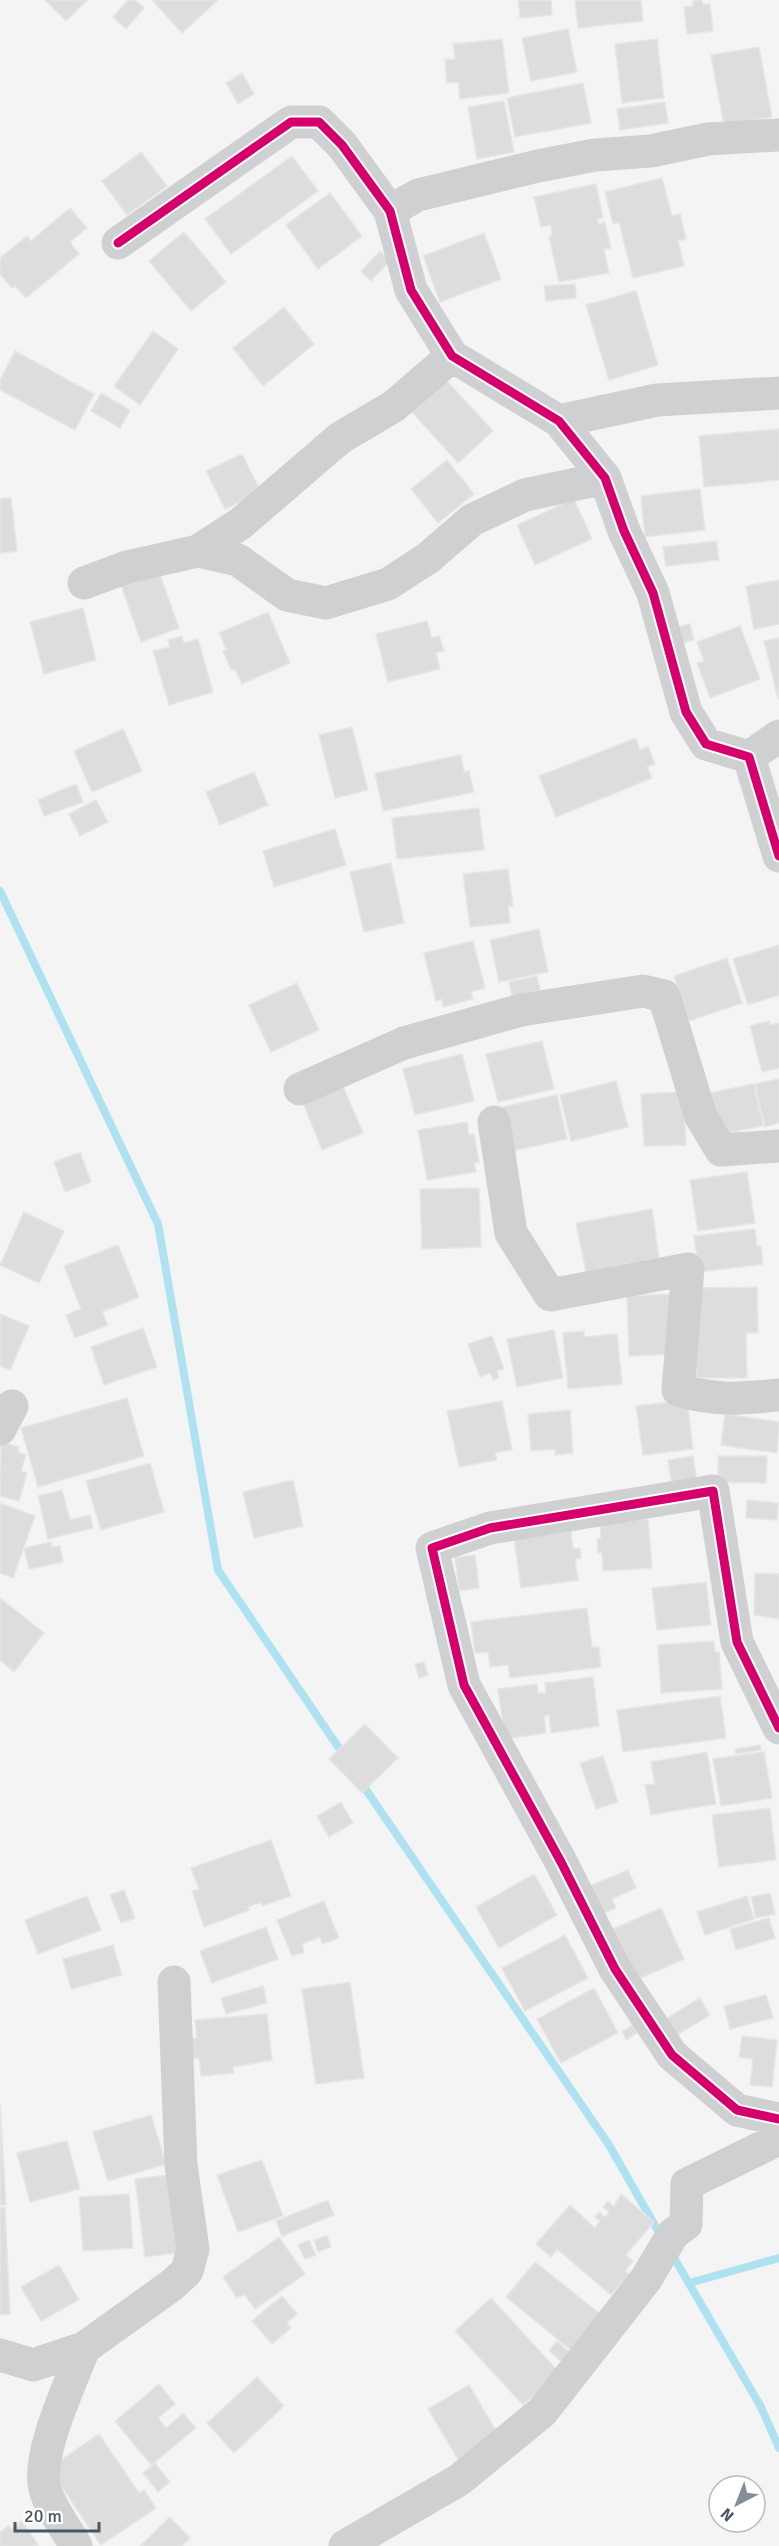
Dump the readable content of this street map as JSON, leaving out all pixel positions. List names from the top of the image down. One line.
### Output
{"scale_bar":"20 m","north":"bottom left"}
